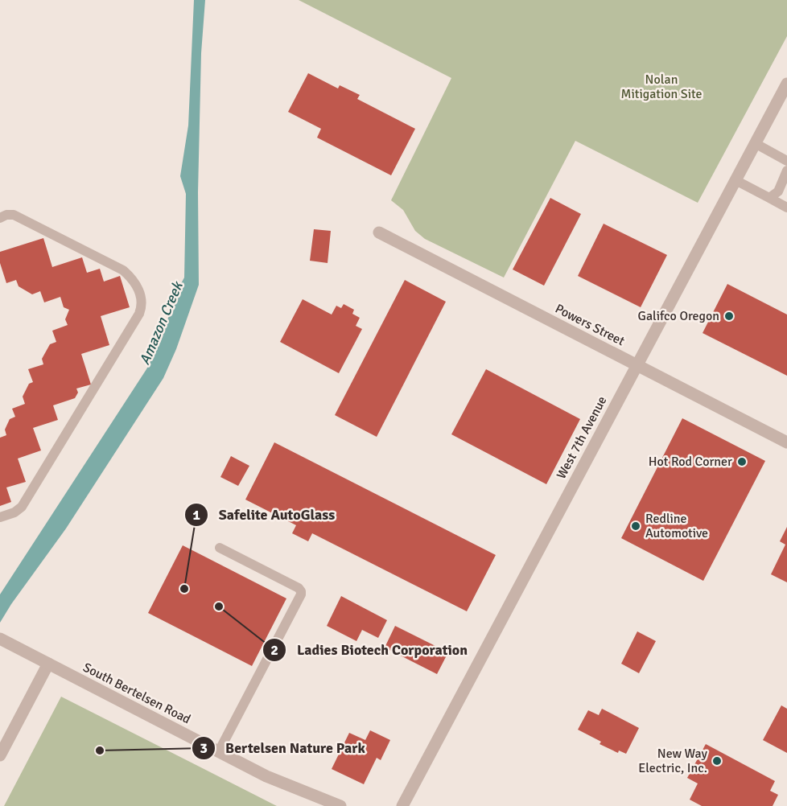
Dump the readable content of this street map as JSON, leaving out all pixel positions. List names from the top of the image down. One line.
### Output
{"streets":{"street":["Powers Street","West 7th Avenue","South Bertelsen Road"]},"crossings":[["Powers Street","West 7th Avenue"]],"water":["Amazon Creek"],"parks":["Nolan Mitigation Site"],"places":["Galifco Oregon","Hot Rod Corner","Redline Automotive","Safelite AutoGlass","Ladies Biotech Corporation","Bertelsen Nature Park","New Way Electric, Inc."]}
